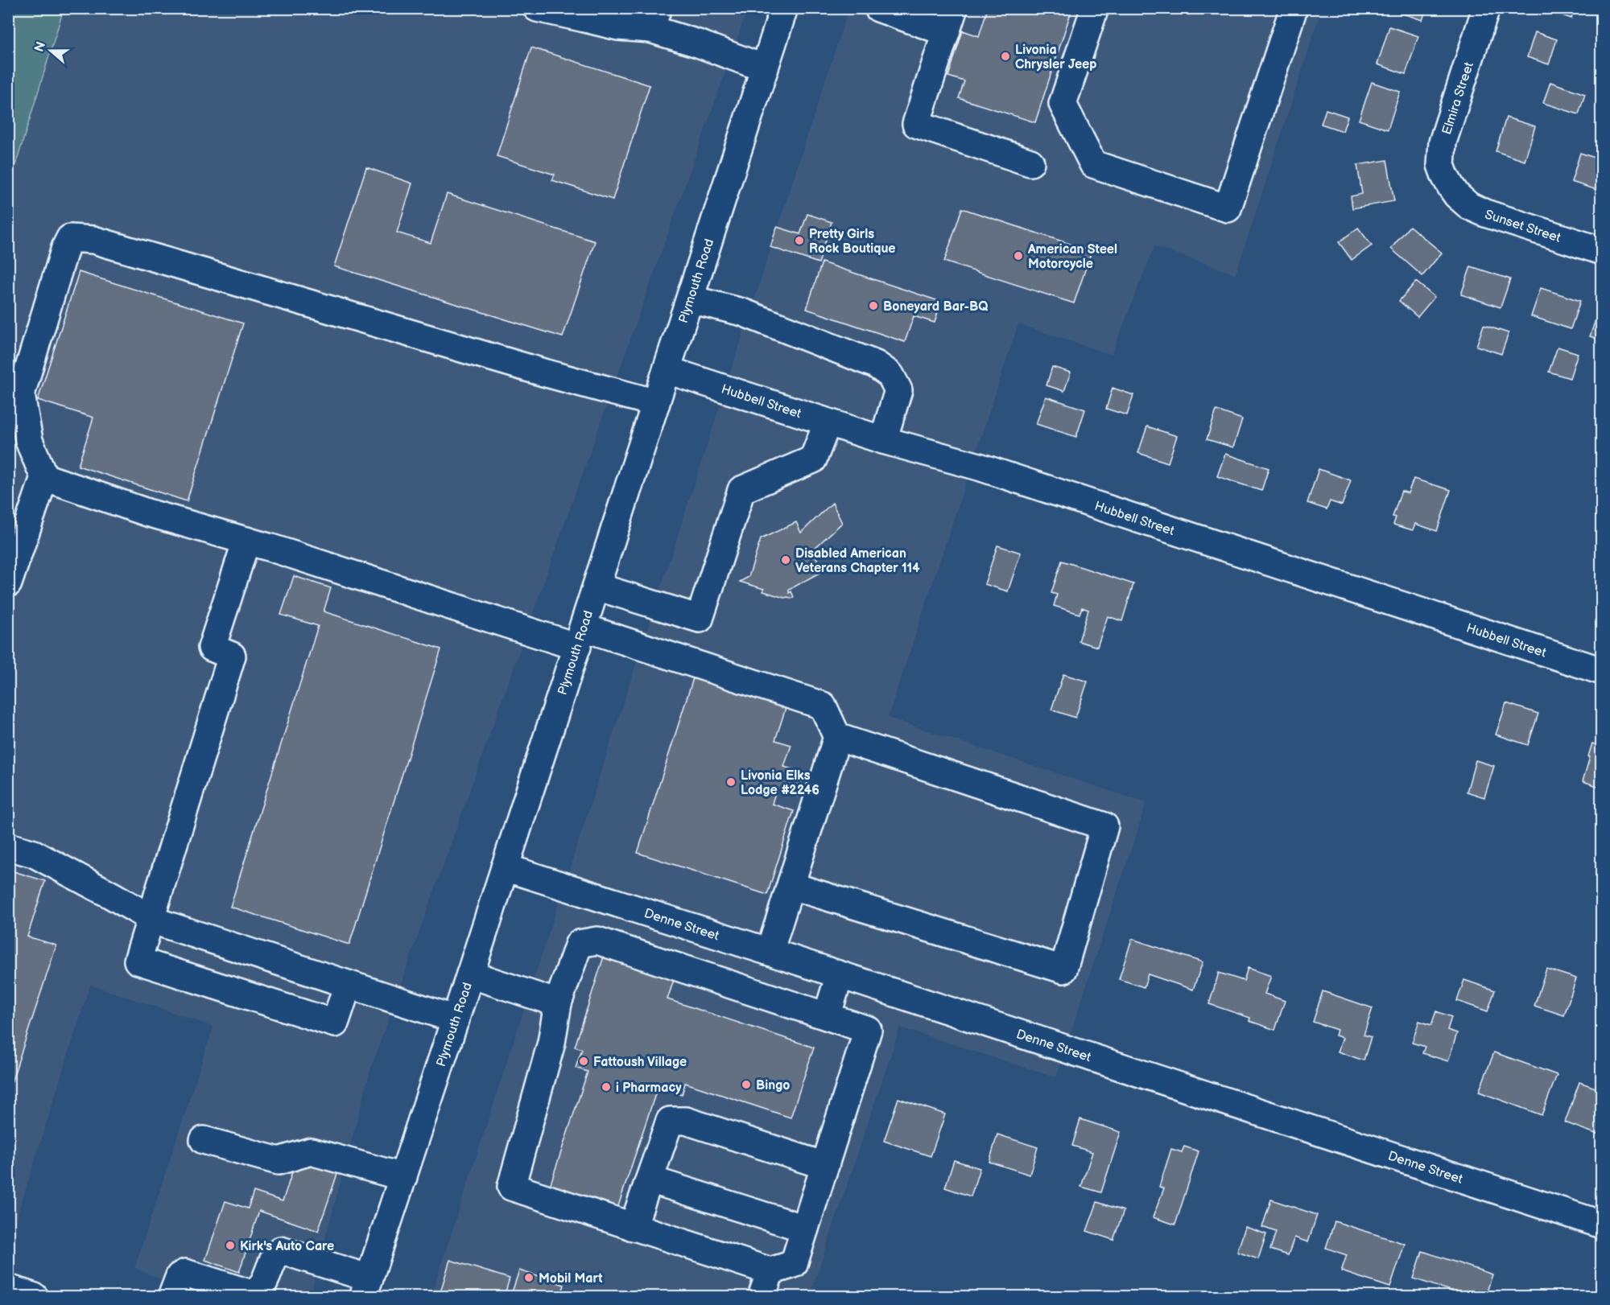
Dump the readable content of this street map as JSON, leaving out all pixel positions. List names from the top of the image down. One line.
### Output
{"streets":{"street":["Elmira Street","Sunset Street","Plymouth Road","Hubbell Street","Denne Street"]},"crossings":[["Elmira Street","Sunset Street"],["Plymouth Road","Hubbell Street"],["Plymouth Road","Denne Street"]],"places":["Livonia Chrysler Jeep","Pretty Girls Rock Boutique","American Steel Motorcycle","Boneyard Bar-BQ","Disabled American Veterans Chapter 114","Livonia Elks Lodge #2246","Fattoush Village","Bingo","i Pharmacy","Kirk's Auto Care","Mobil Mart"],"north":"left"}
